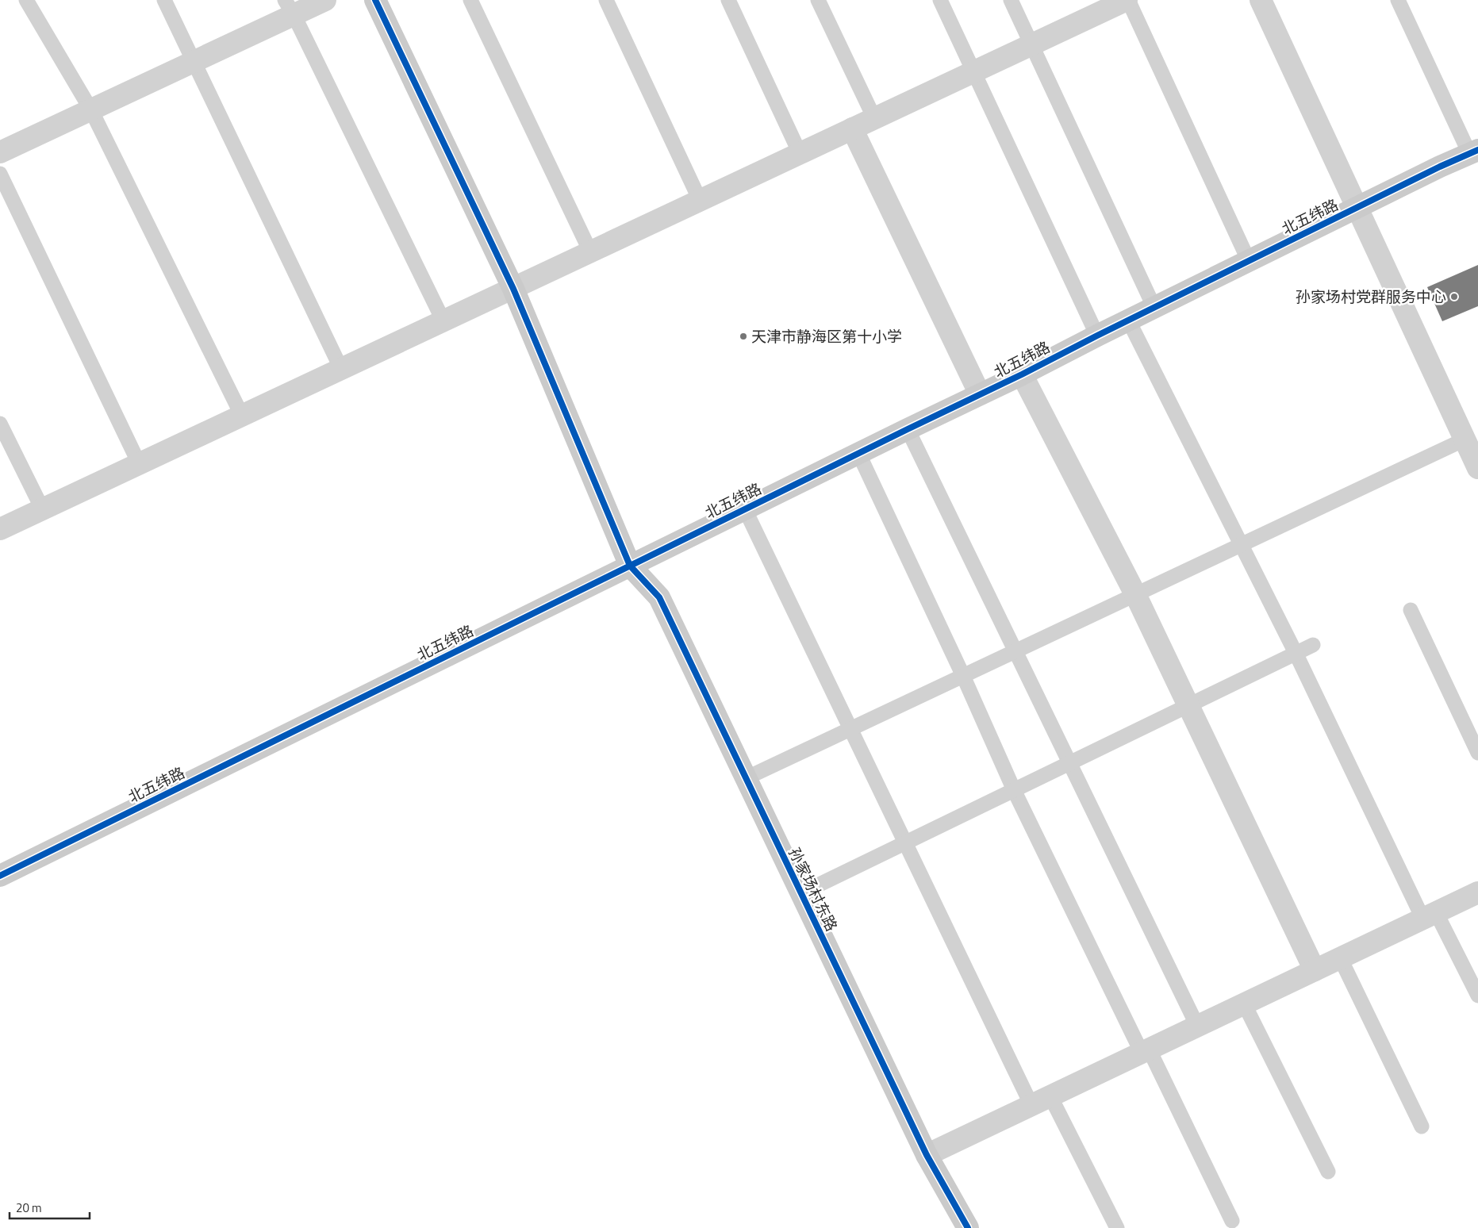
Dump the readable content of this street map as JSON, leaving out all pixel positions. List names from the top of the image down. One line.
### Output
{"streets":{"street":["北五纬路","孙家场村东路"]},"crossings":[["北五纬路","孙家场村东路"]],"places":["孙家场村党群服务中心","天津市静海区第十小学"],"scale_bar":"20 m"}
